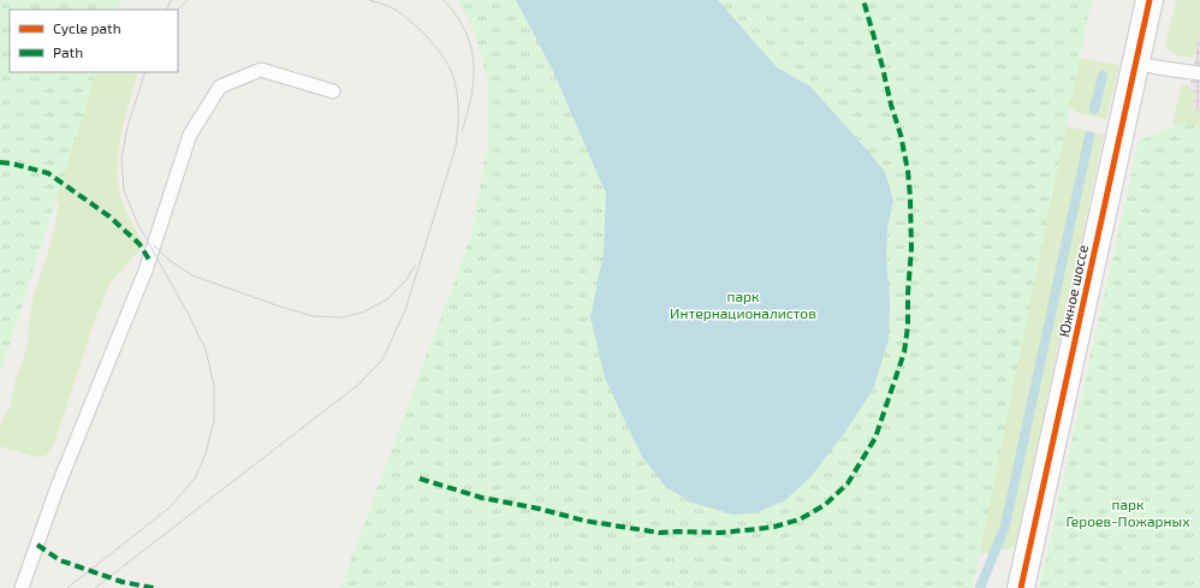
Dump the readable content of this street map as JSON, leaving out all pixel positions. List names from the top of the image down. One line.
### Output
{"streets":{"street":["Южное шоссе"]},"parks":["парк Интернационалистов","парк Героев-Пожарных"],"legend":["Cycle path","Path"]}
